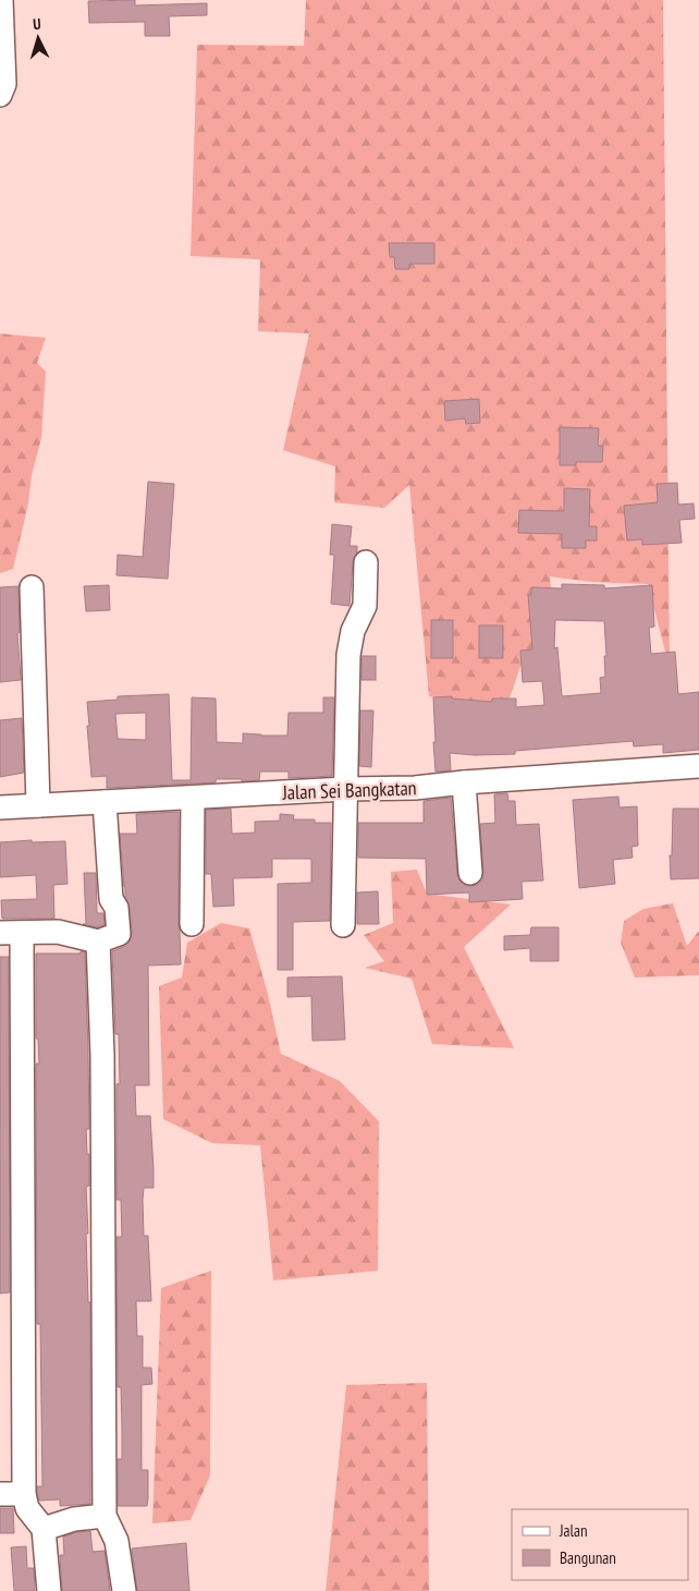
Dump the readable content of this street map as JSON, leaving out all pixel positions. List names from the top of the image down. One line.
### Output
{"streets":{"street":["Jalan Sei Bangkatan"]},"legend":["Jalan","Bangunan"],"north":"top"}
